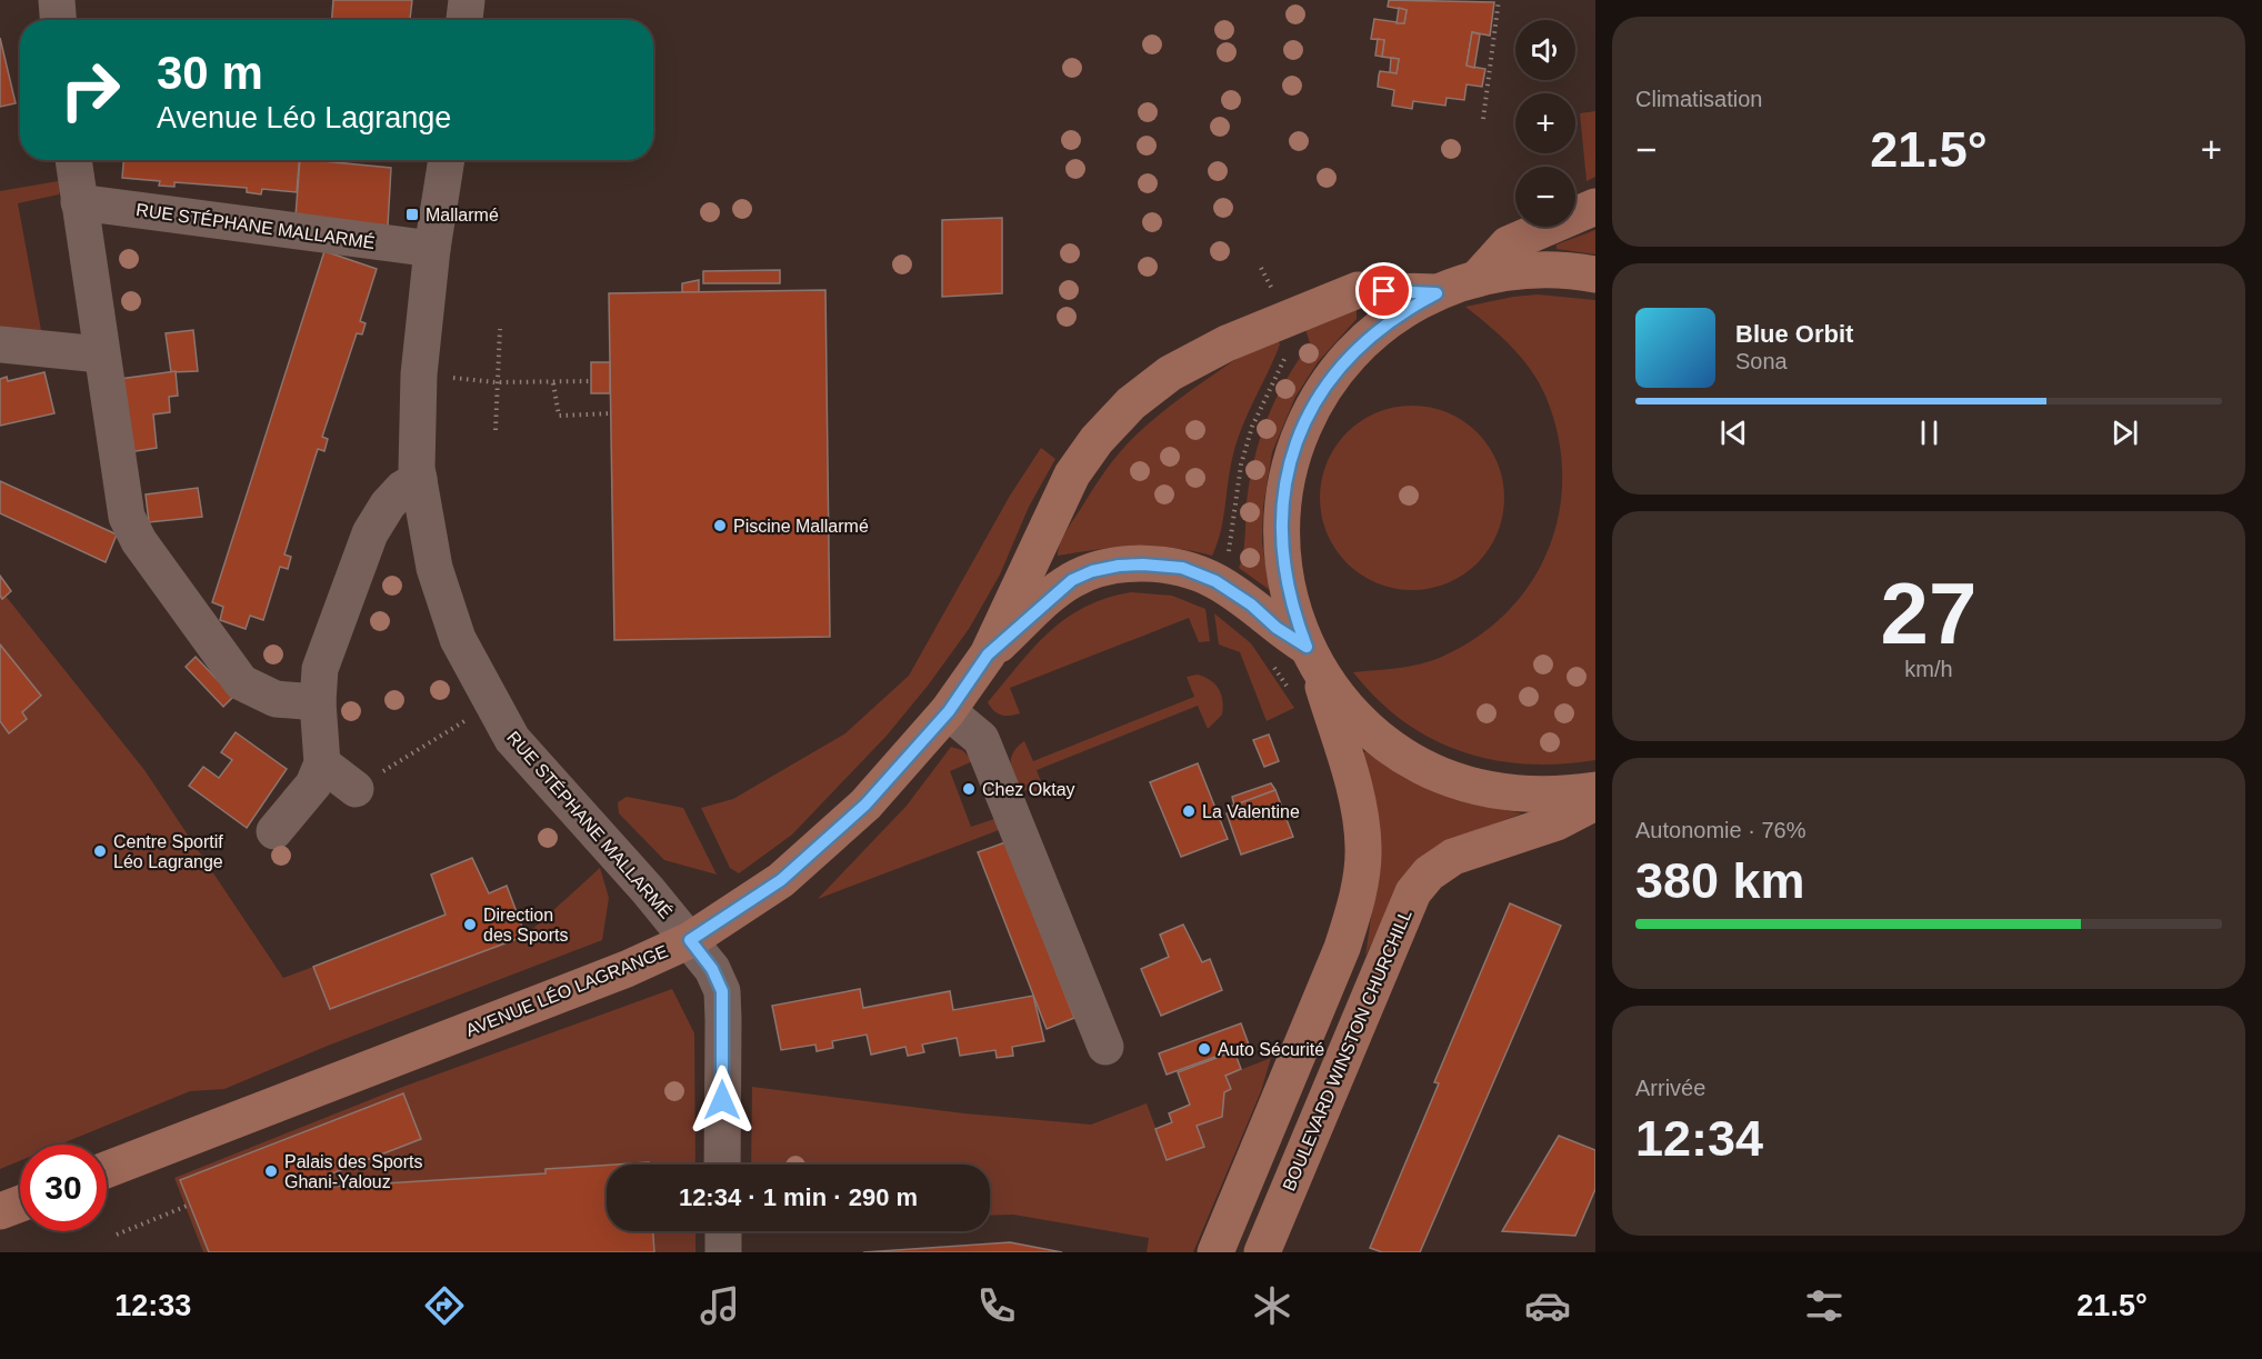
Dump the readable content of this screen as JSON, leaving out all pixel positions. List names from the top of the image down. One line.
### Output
{"streets":{"main road":["AVENUE LÉO LAGRANGE","BOULEVARD WINSTON CHURCHILL"],"street":["RUE STÉPHANE MALLARMÉ"]},"crossings":[["RUE STÉPHANE MALLARMÉ","AVENUE LÉO LAGRANGE"]],"places":{"transit":["Mallarmé"],"other":["Piscine Mallarmé","Chez Oktay","La Valentine","Centre Sportif Léo Lagrange","Direction des Sports","Auto Sécurité","Palais des Sports Ghani-Yalouz"]},"page":{"tile":["Climatisation",["27","km/h"],["Autonomie · 76%","380 km"],["Arrivée","12:34"]],"map_buttons":["+","−"],"turn":["30 m","Avenue Léo Lagrange"],"heat":["−","21.5°","+"],"song":["Blue Orbit","Sona"],"limit":"30","trip":"12:34 · 1 min · 290 m","tabs":["12:33","21.5°"]}}
